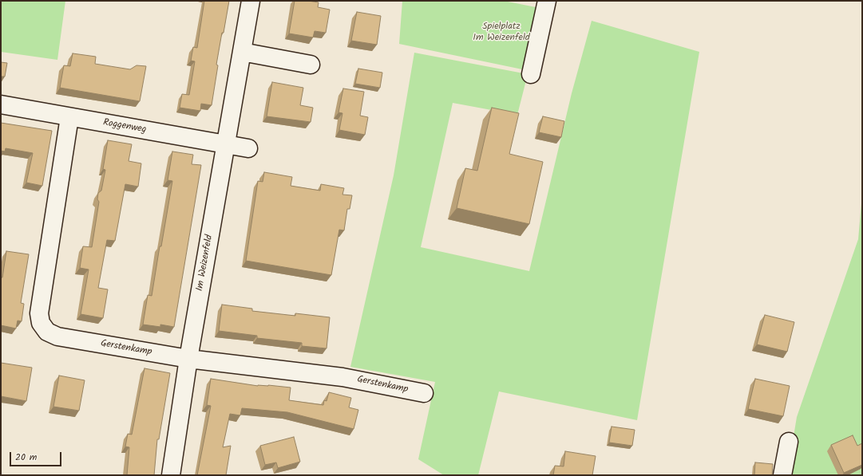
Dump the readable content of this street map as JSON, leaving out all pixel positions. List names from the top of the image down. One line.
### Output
{"streets":{"street":["Roggenweg","Im Weizenfeld","Gerstenkamp"]},"crossings":[["Roggenweg","Im Weizenfeld"],["Roggenweg","Gerstenkamp"],["Im Weizenfeld","Gerstenkamp"]],"parks":["Spielplatz Im Weizenfeld"],"scale_bar":"20 m"}
